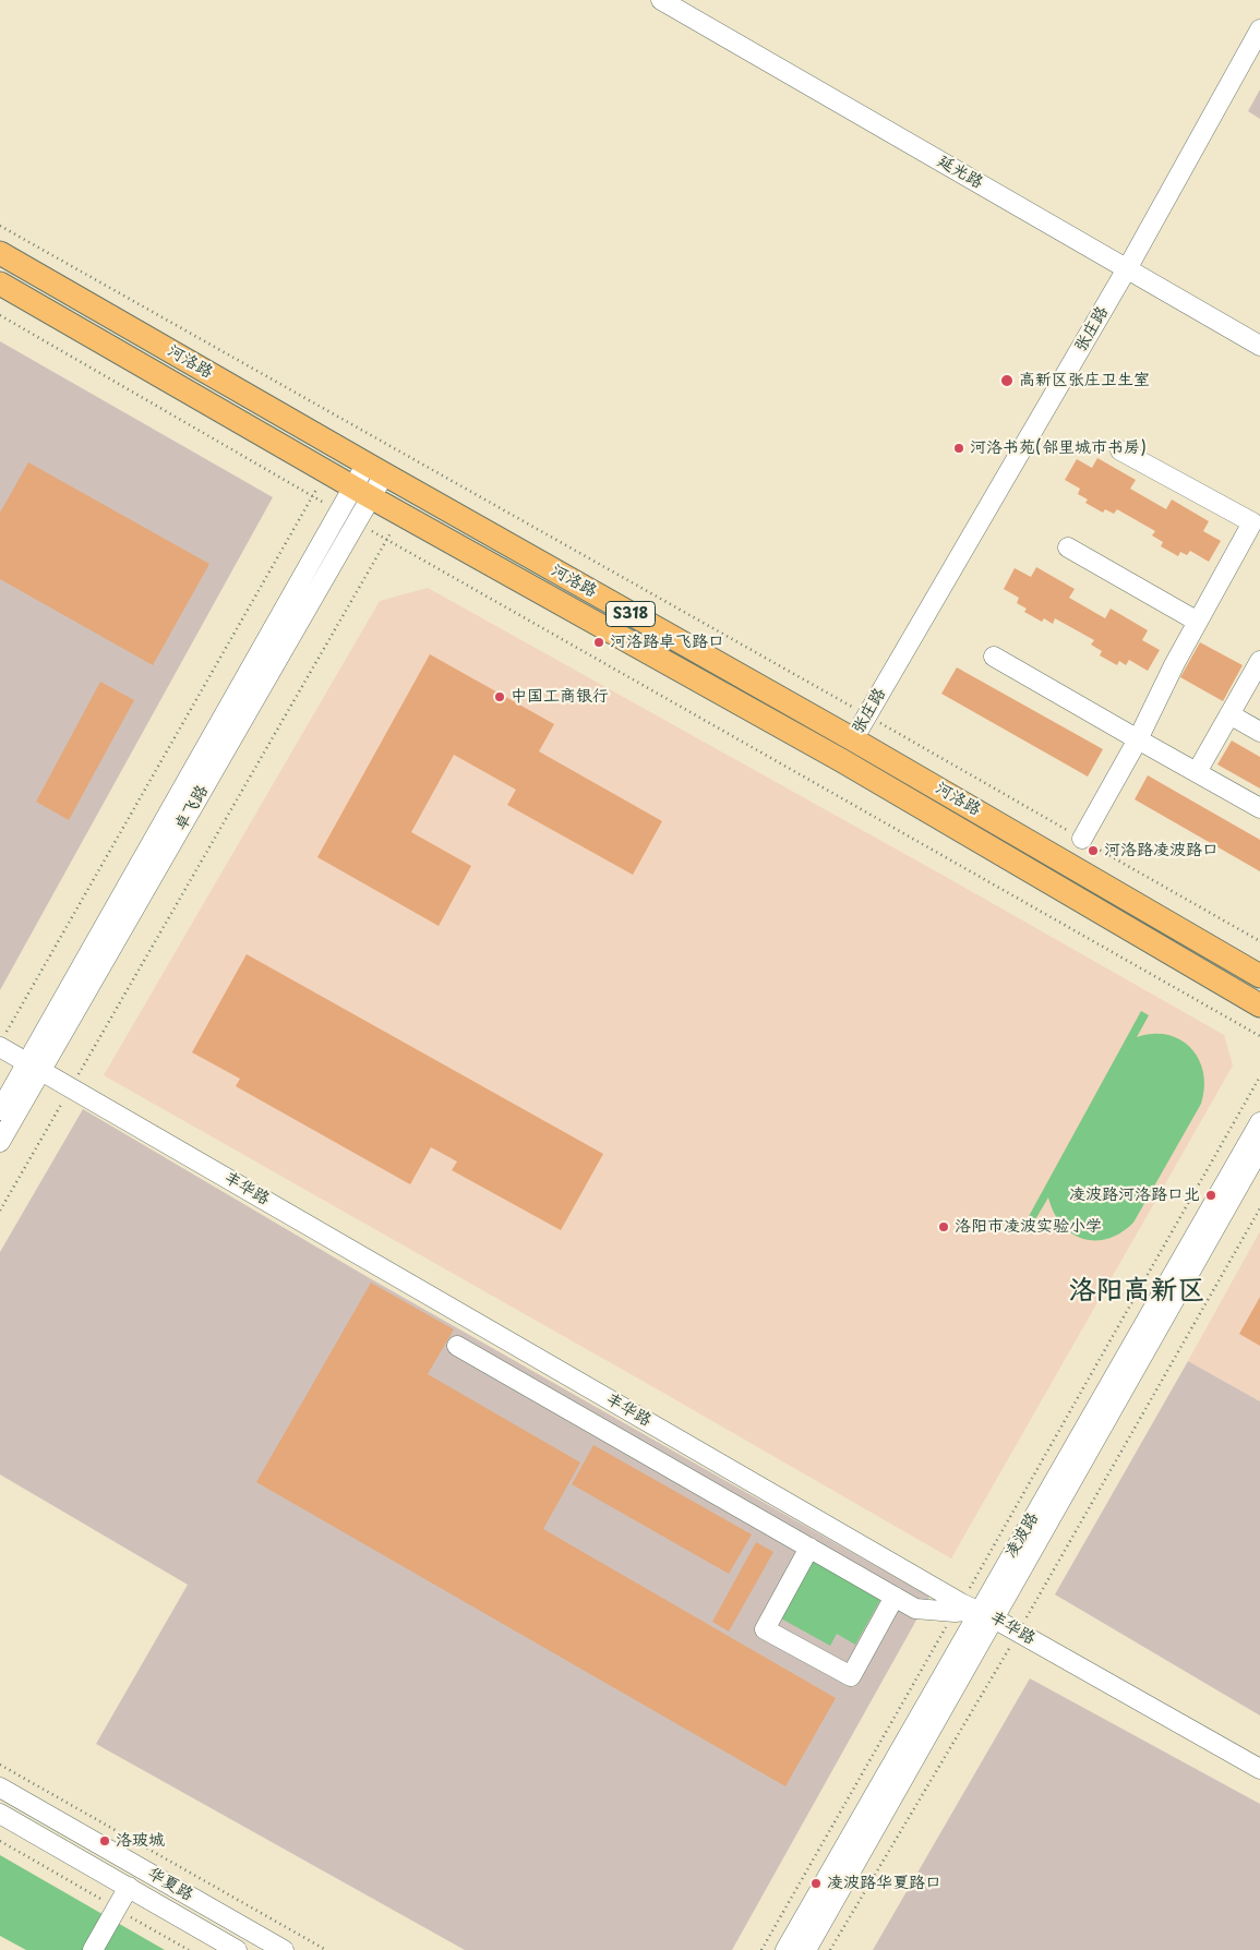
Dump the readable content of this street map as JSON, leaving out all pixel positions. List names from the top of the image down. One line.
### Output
{"streets":{"main road":["河洛路","S318"],"street":["延光路","张庄路","卓飞路","丰华路","凌波路","华夏路"]},"crossings":[["延光路","张庄路"],["张庄路","河洛路"],["河洛路","卓飞路"],["卓飞路","丰华路"],["丰华路","凌波路"]],"districts":["洛阳高新区"],"places":["高新区张庄卫生室","河洛书苑(邻里城市书房)","河洛路卓飞路口","中国工商银行","河洛路凌波路口","凌波路河洛路口北","洛阳市凌波实验小学","洛玻城","凌波路华夏路口"]}
